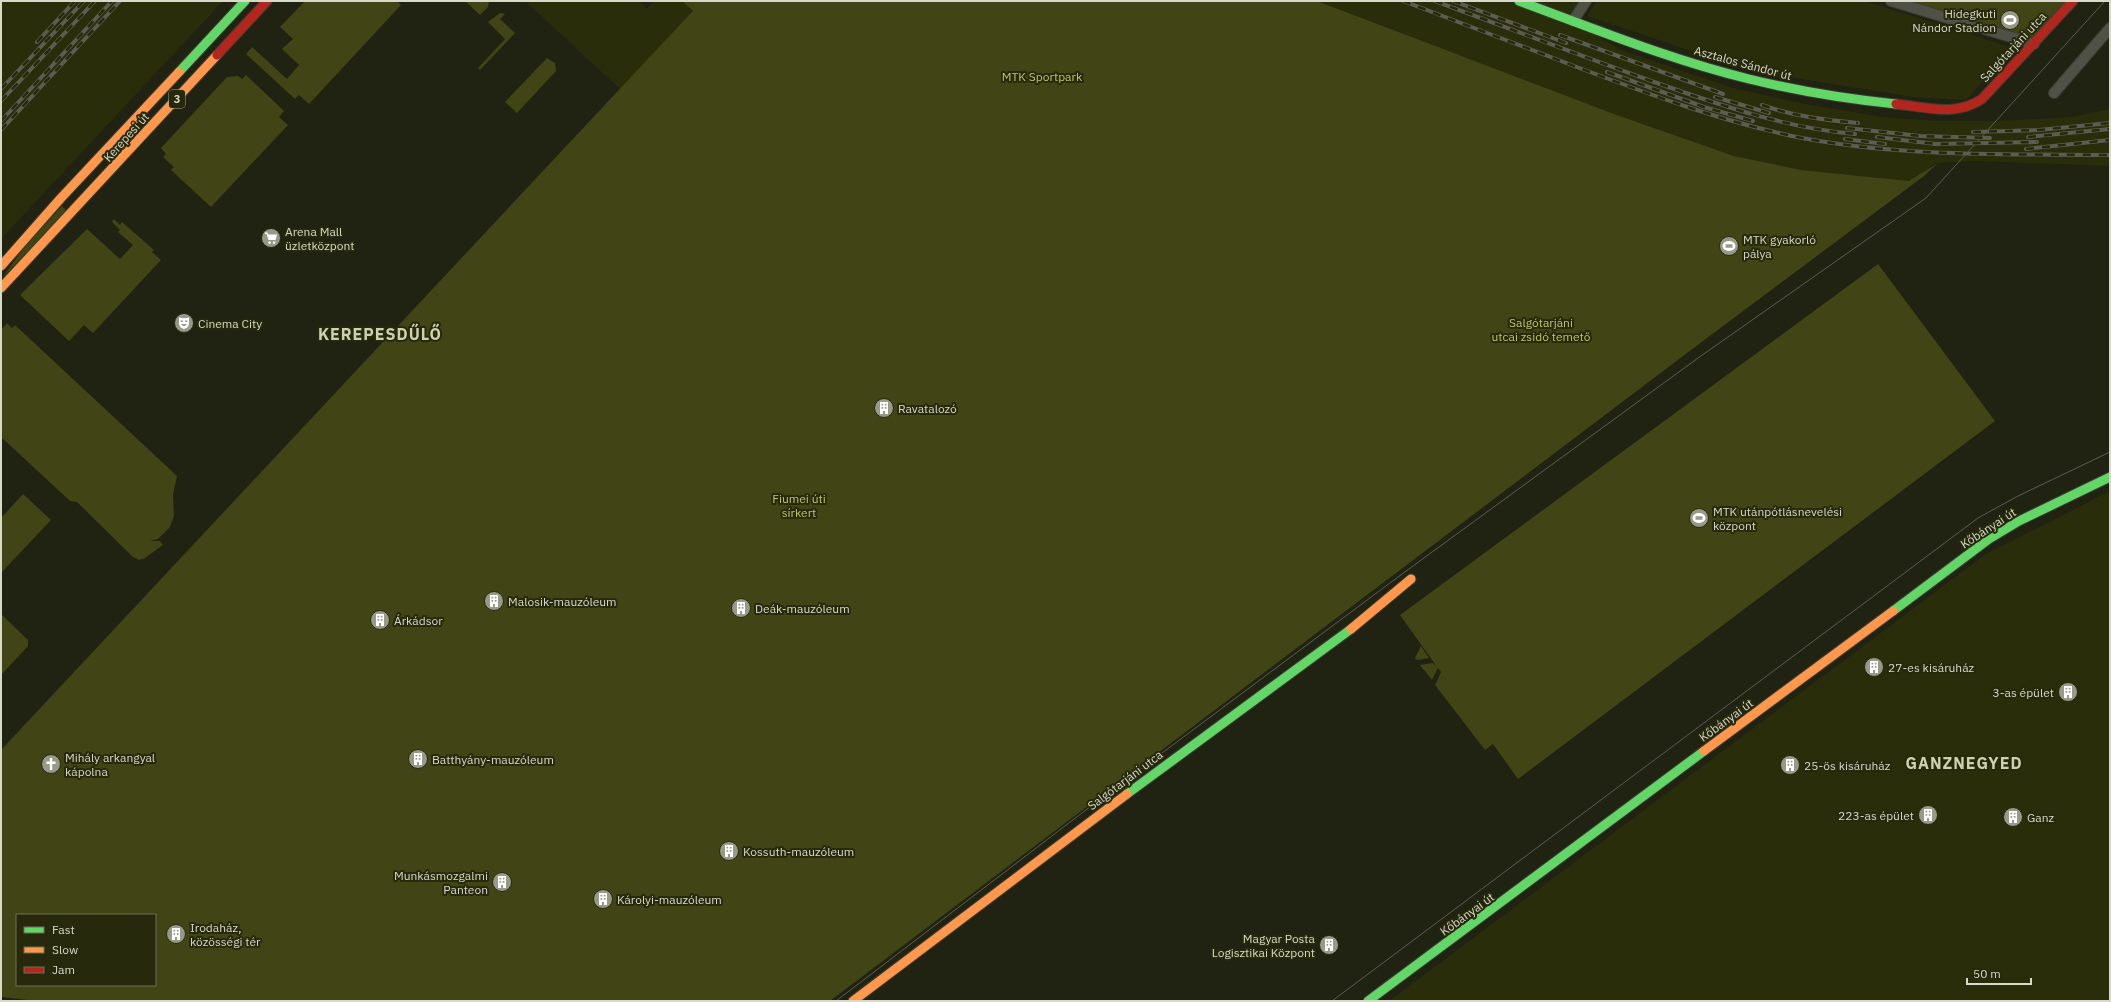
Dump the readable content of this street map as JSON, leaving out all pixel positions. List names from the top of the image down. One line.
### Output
{"streets":{"main road":["Salgótarjáni utca","Asztalos Sándor út","3","Kerepesi út","Kőbányai út"]},"crossings":[["Salgótarjáni utca","Asztalos Sándor út"]],"districts":["KEREPESDŰLŐ","GANZNEGYED"],"parks":["MTK Sportpark","Salgótarjáni utcai zsidó temető","Fiumei úti sírkert"],"places":{"sports":["Hidegkuti Nándor Stadion","MTK gyakorló pálya","MTK utánpótlásnevelési központ"],"supermarket":["Arena Mall üzletközpont"],"theatre":["Cinema City"],"building":["Ravatalozó","Malosik-mauzóleum","Deák-mauzóleum","Árkádsor","27-es kisáruház","3-as épület","Batthyány-mauzóleum","25-ös kisáruház","223-as épület","Ganz","Kossuth-mauzóleum","Munkásmozgalmi Panteon","Károlyi-mauzóleum","Irodaház, közösségi tér","Magyar Posta Logisztikai Központ"],"church":["Mihály arkangyal kápolna"]},"legend":["Fast","Slow","Jam"],"scale_bar":"50 m"}
